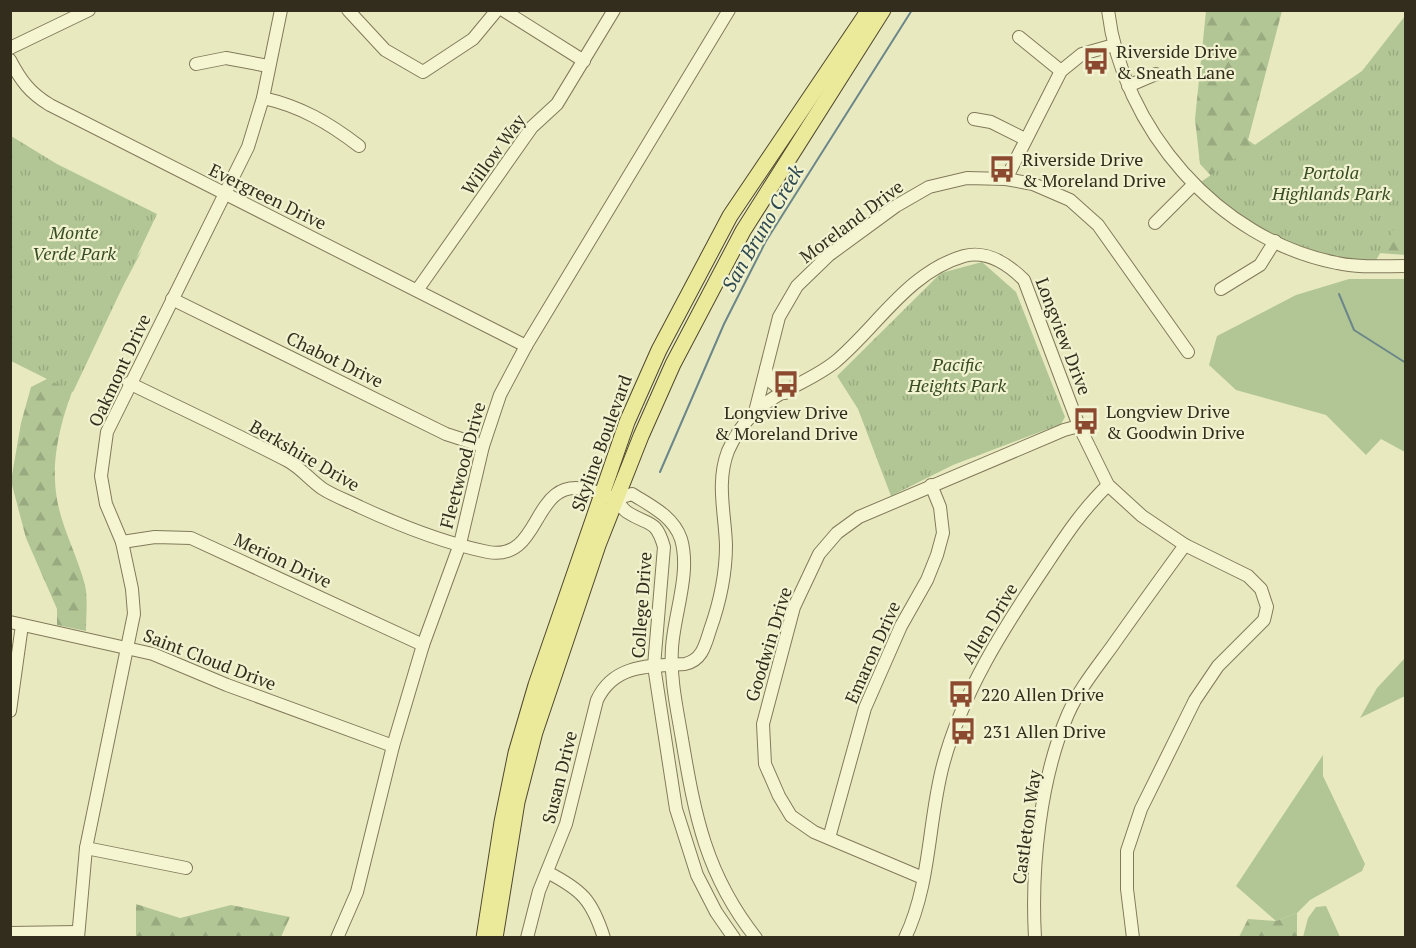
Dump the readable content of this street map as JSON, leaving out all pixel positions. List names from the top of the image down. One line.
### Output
{"streets":{"main road":["Skyline Boulevard"],"street":["Willow Way","Evergreen Drive","Moreland Drive","Longview Drive","Chabot Drive","Oakmont Drive","Berkshire Drive","Fleetwood Drive","Merion Drive","College Drive","Allen Drive","Goodwin Drive","Emaron Drive","Saint Cloud Drive","Susan Drive","Castleton Way"]},"crossings":[["Willow Way","Evergreen Drive"],["Evergreen Drive","Oakmont Drive"],["Evergreen Drive","Fleetwood Drive"],["Moreland Drive","Longview Drive"],["Longview Drive","College Drive"],["Longview Drive","Allen Drive"],["Longview Drive","Goodwin Drive"],["Longview Drive","Susan Drive"],["Longview Drive","Castleton Way"],["Chabot Drive","Oakmont Drive"],["Chabot Drive","Fleetwood Drive"],["Oakmont Drive","Berkshire Drive"],["Oakmont Drive","Merion Drive"],["Oakmont Drive","Saint Cloud Drive"],["Skyline Boulevard","Berkshire Drive"],["Skyline Boulevard","College Drive"],["Berkshire Drive","Fleetwood Drive"],["Berkshire Drive","College Drive"],["Fleetwood Drive","Merion Drive"],["Fleetwood Drive","Saint Cloud Drive"],["College Drive","Susan Drive"],["Allen Drive","Goodwin Drive"],["Goodwin Drive","Emaron Drive"]],"water":["San Bruno Creek"],"parks":["Portola Highlands Park","Monte Verde Park","Pacific Heights Park"],"places":{"bus stop":["Riverside Drive & Sneath Lane","Riverside Drive & Moreland Drive","Longview Drive & Moreland Drive","Longview Drive & Goodwin Drive","220 Allen Drive","231 Allen Drive"]}}
